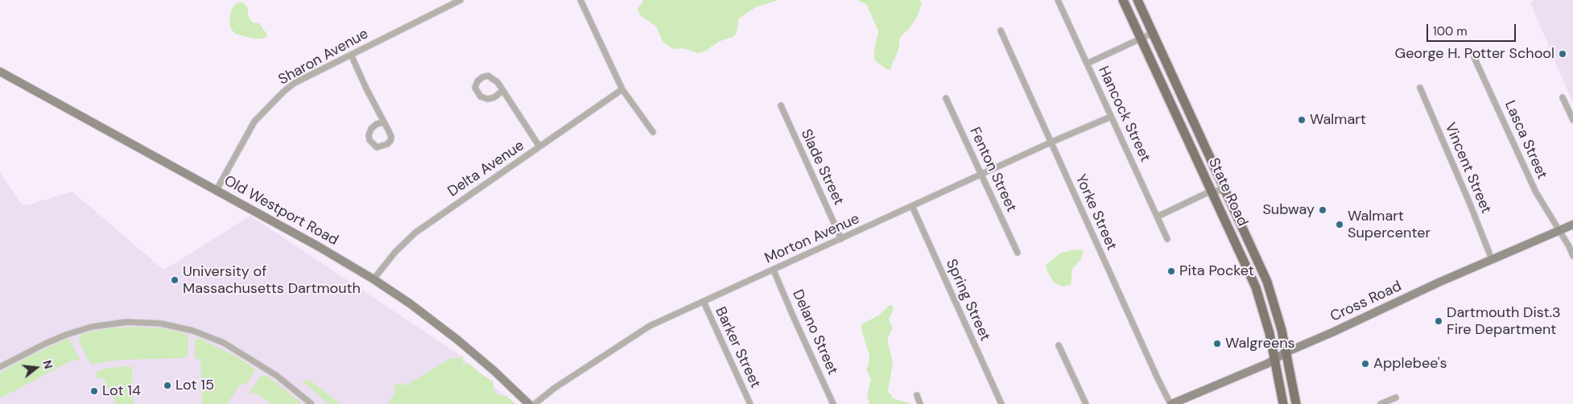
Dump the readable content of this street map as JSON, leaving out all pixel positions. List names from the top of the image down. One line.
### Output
{"streets":{"main road":["State Road","Old Westport Road","Cross Road"],"street":["Sharon Avenue","Hancock Street","Lasca Street","Slade Street","Vincent Street","Delta Avenue","Fenton Street","Yorke Street","Morton Avenue","Spring Street","Delano Street","Barker Street"]},"crossings":[["Sharon Avenue","Old Westport Road"],["Hancock Street","Morton Avenue"],["Lasca Street","Cross Road"],["Slade Street","Morton Avenue"],["Vincent Street","Cross Road"],["Delta Avenue","Old Westport Road"],["Fenton Street","Morton Avenue"],["State Road","Cross Road"],["Yorke Street","Morton Avenue"],["Yorke Street","Cross Road"],["Morton Avenue","Spring Street"],["Morton Avenue","Delano Street"],["Morton Avenue","Barker Street"]],"places":["George H. Potter School","Walmart","Subway","Walmart Supercenter","Pita Pocket","University of Massachusetts Dartmouth","Dartmouth Dist.3 Fire Department","Walgreens","Applebee's","Lot 15","Lot 14"],"scale_bar":"100 m","north":"right"}
